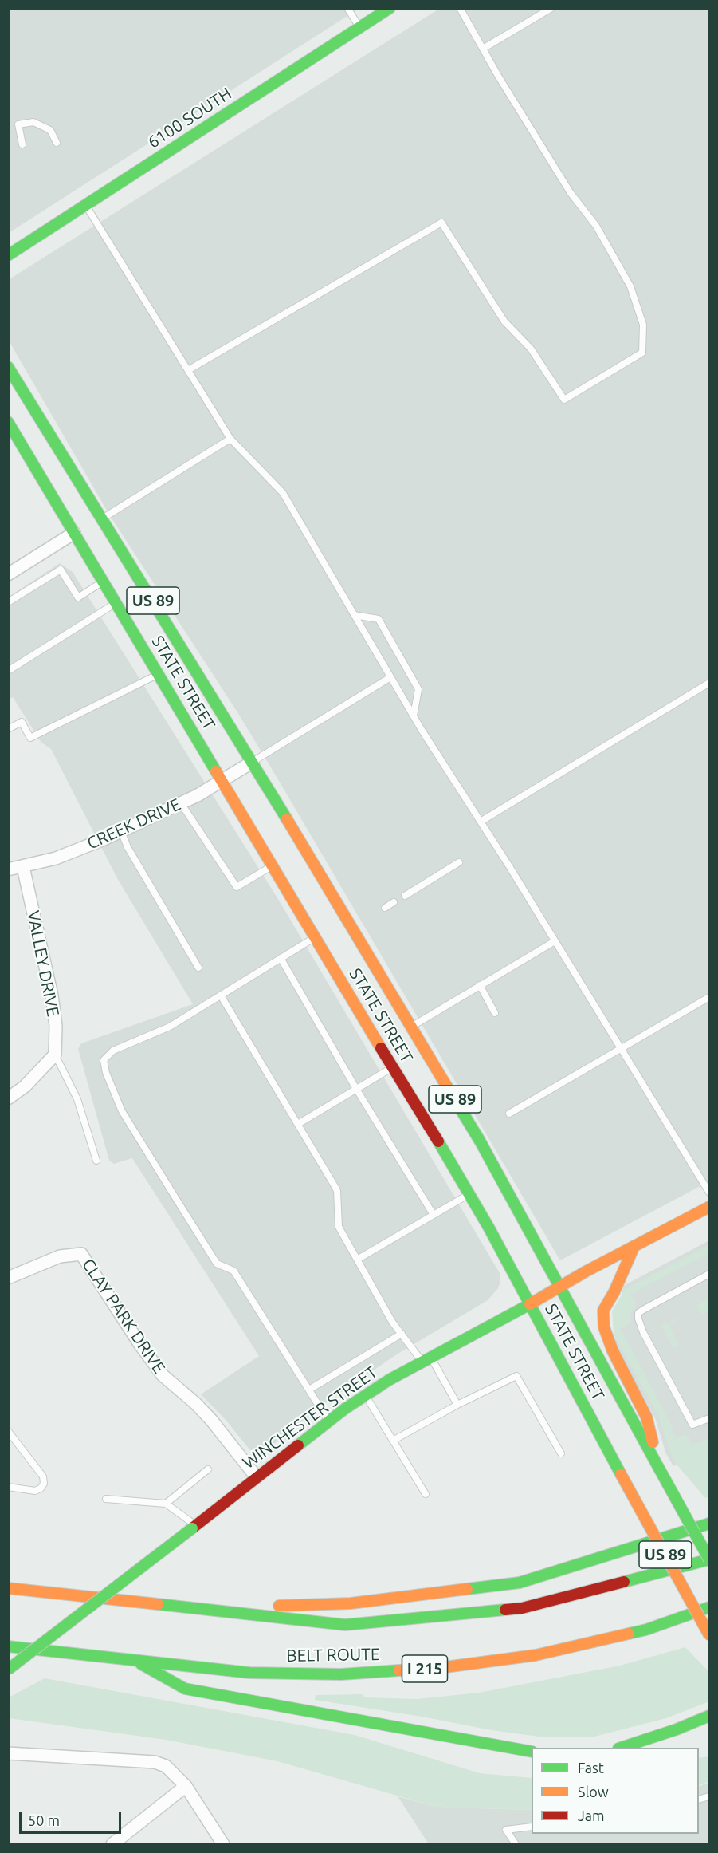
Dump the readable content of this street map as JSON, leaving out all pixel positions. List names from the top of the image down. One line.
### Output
{"streets":{"main road":["6100 SOUTH","US 89","STATE STREET","WINCHESTER STREET","BELT ROUTE","I 215"],"street":["CREEK DRIVE","VALLEY DRIVE","CLAY PARK DRIVE"]},"crossings":[["STATE STREET","CREEK DRIVE"],["STATE STREET","WINCHESTER STREET"],["STATE STREET","BELT ROUTE"],["CREEK DRIVE","VALLEY DRIVE"],["CLAY PARK DRIVE","WINCHESTER STREET"]],"legend":["Fast","Slow","Jam"],"scale_bar":"50 m"}
